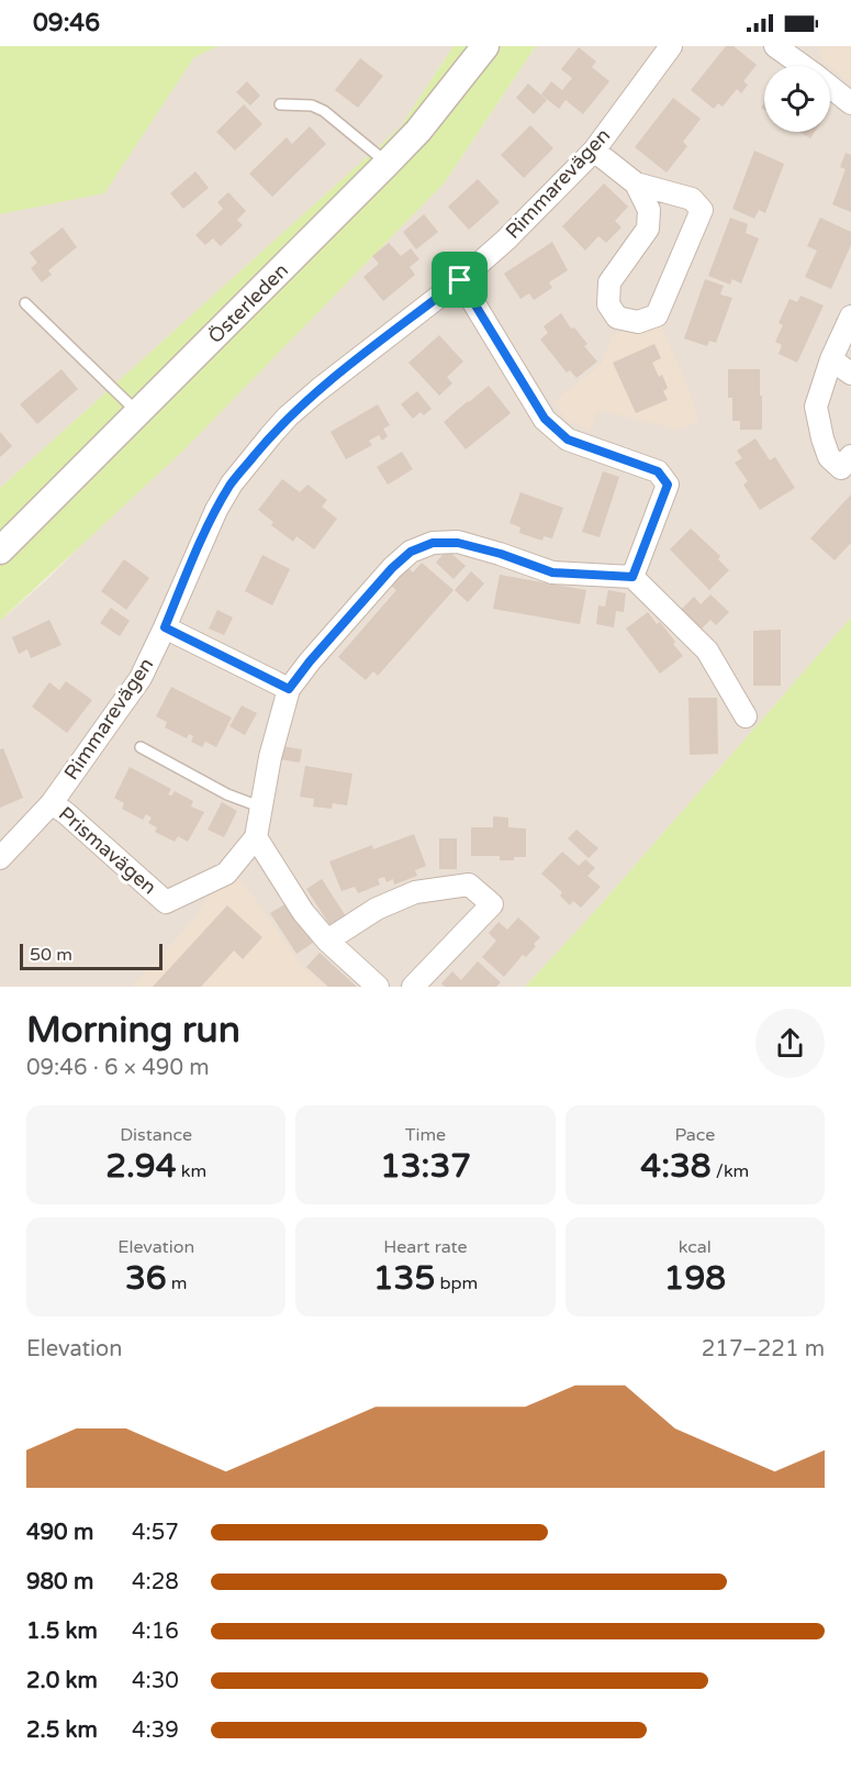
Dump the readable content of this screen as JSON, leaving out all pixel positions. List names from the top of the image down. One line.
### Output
{"streets":{"street":["Rimmarevägen","Österleden","Prismavägen"]},"crossings":[["Rimmarevägen","Prismavägen"]],"scale_bar":"50 m","page":{"status":"09:46","scale":"50 m","heading":["Morning run","09:46 · 6 × 490 m"],"stats":[["Distance","2.94 km"],["Time","13:37"],["Pace","4:38 /km"],["Elevation","36 m"],["Heart rate","135 bpm"],["kcal","198"]],"chart":["Elevation","217–221 m"],"list":[{"name":"490 m","note":"4:57"},{"name":"980 m","note":"4:28"},{"name":"1.5 km","note":"4:16"},{"name":"2.0 km","note":"4:30"},{"name":"2.5 km","note":"4:39"}]}}
